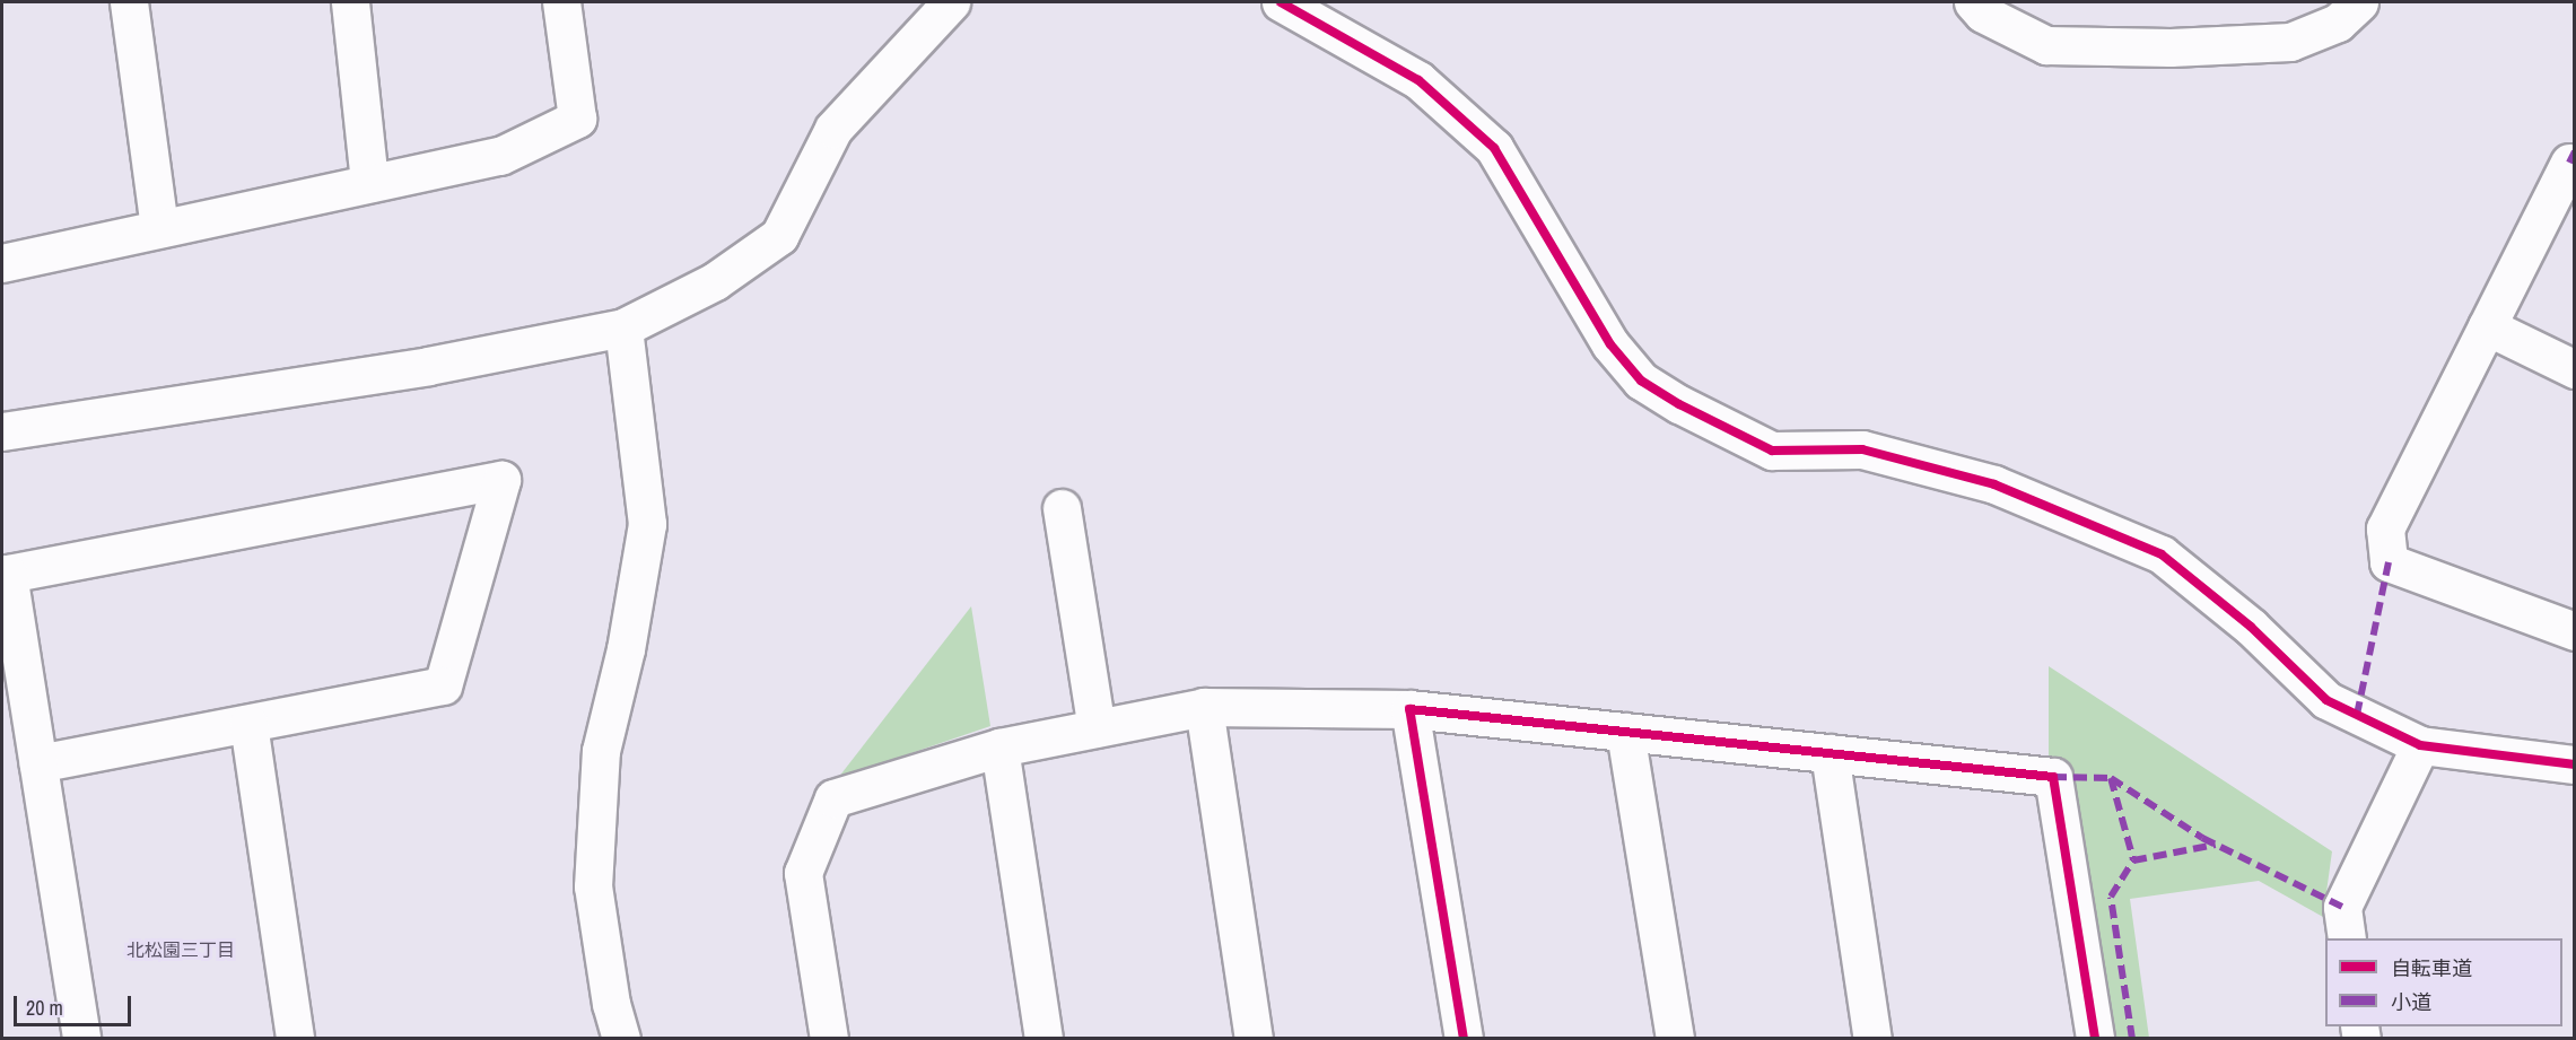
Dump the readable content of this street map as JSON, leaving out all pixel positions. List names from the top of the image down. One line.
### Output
{"districts":["北松園三丁目"],"legend":["自転車道","小道"],"scale_bar":"20 m"}
